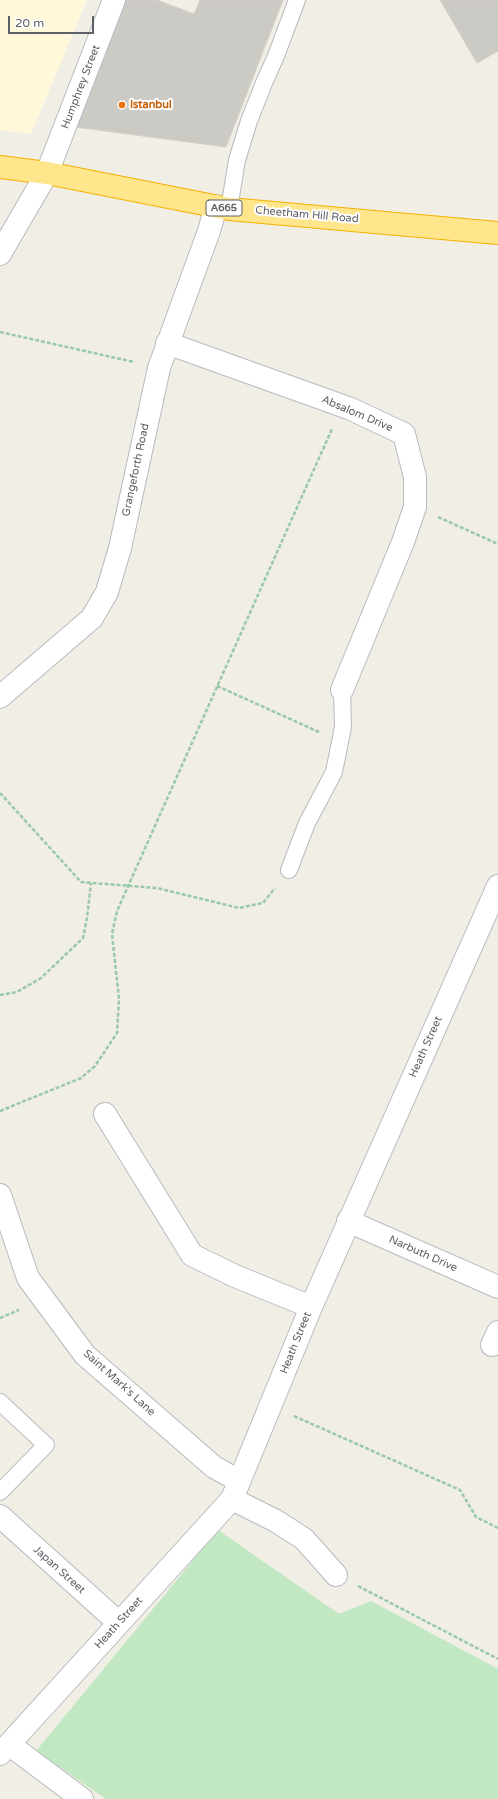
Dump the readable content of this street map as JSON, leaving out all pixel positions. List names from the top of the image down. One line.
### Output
{"streets":{"highway":["A665","Cheetham Hill Road"],"street":["Humphrey Street","Absalom Drive","Grangeforth Road","Heath Street","Narbuth Drive","Saint Mark's Lane","Japan Street"]},"crossings":[["Humphrey Street","Cheetham Hill Road"],["Cheetham Hill Road","Grangeforth Road"],["Absalom Drive","Grangeforth Road"],["Heath Street","Narbuth Drive"],["Heath Street","Saint Mark's Lane"],["Heath Street","Japan Street"]],"places":["Istanbul"],"scale_bar":"20 m"}
